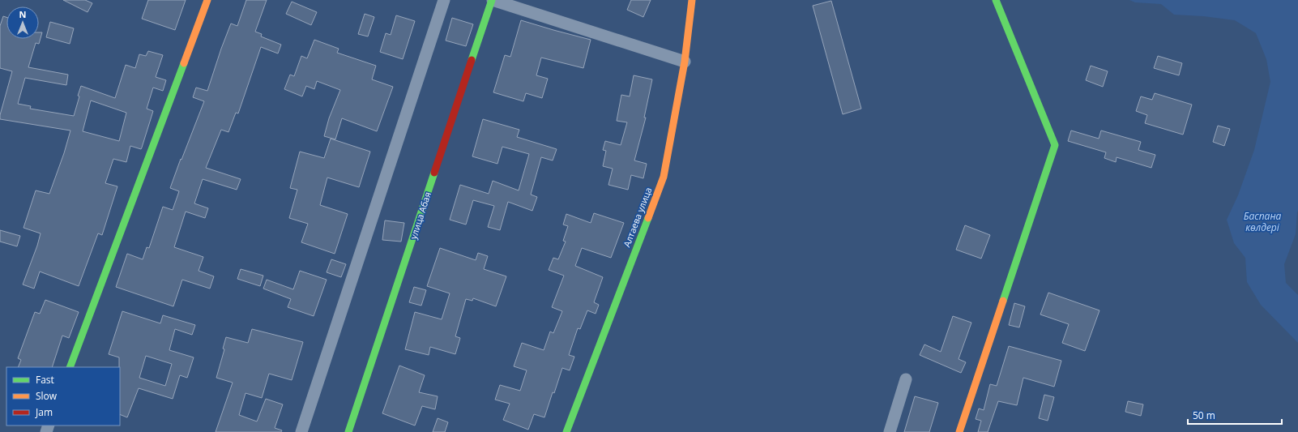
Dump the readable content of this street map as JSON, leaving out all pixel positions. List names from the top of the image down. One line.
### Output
{"streets":{"street":["улица Абая","Алтаева улица"]},"water":["Баспана көлдері"],"legend":["Fast","Slow","Jam"],"scale_bar":"50 m","north":"top"}
